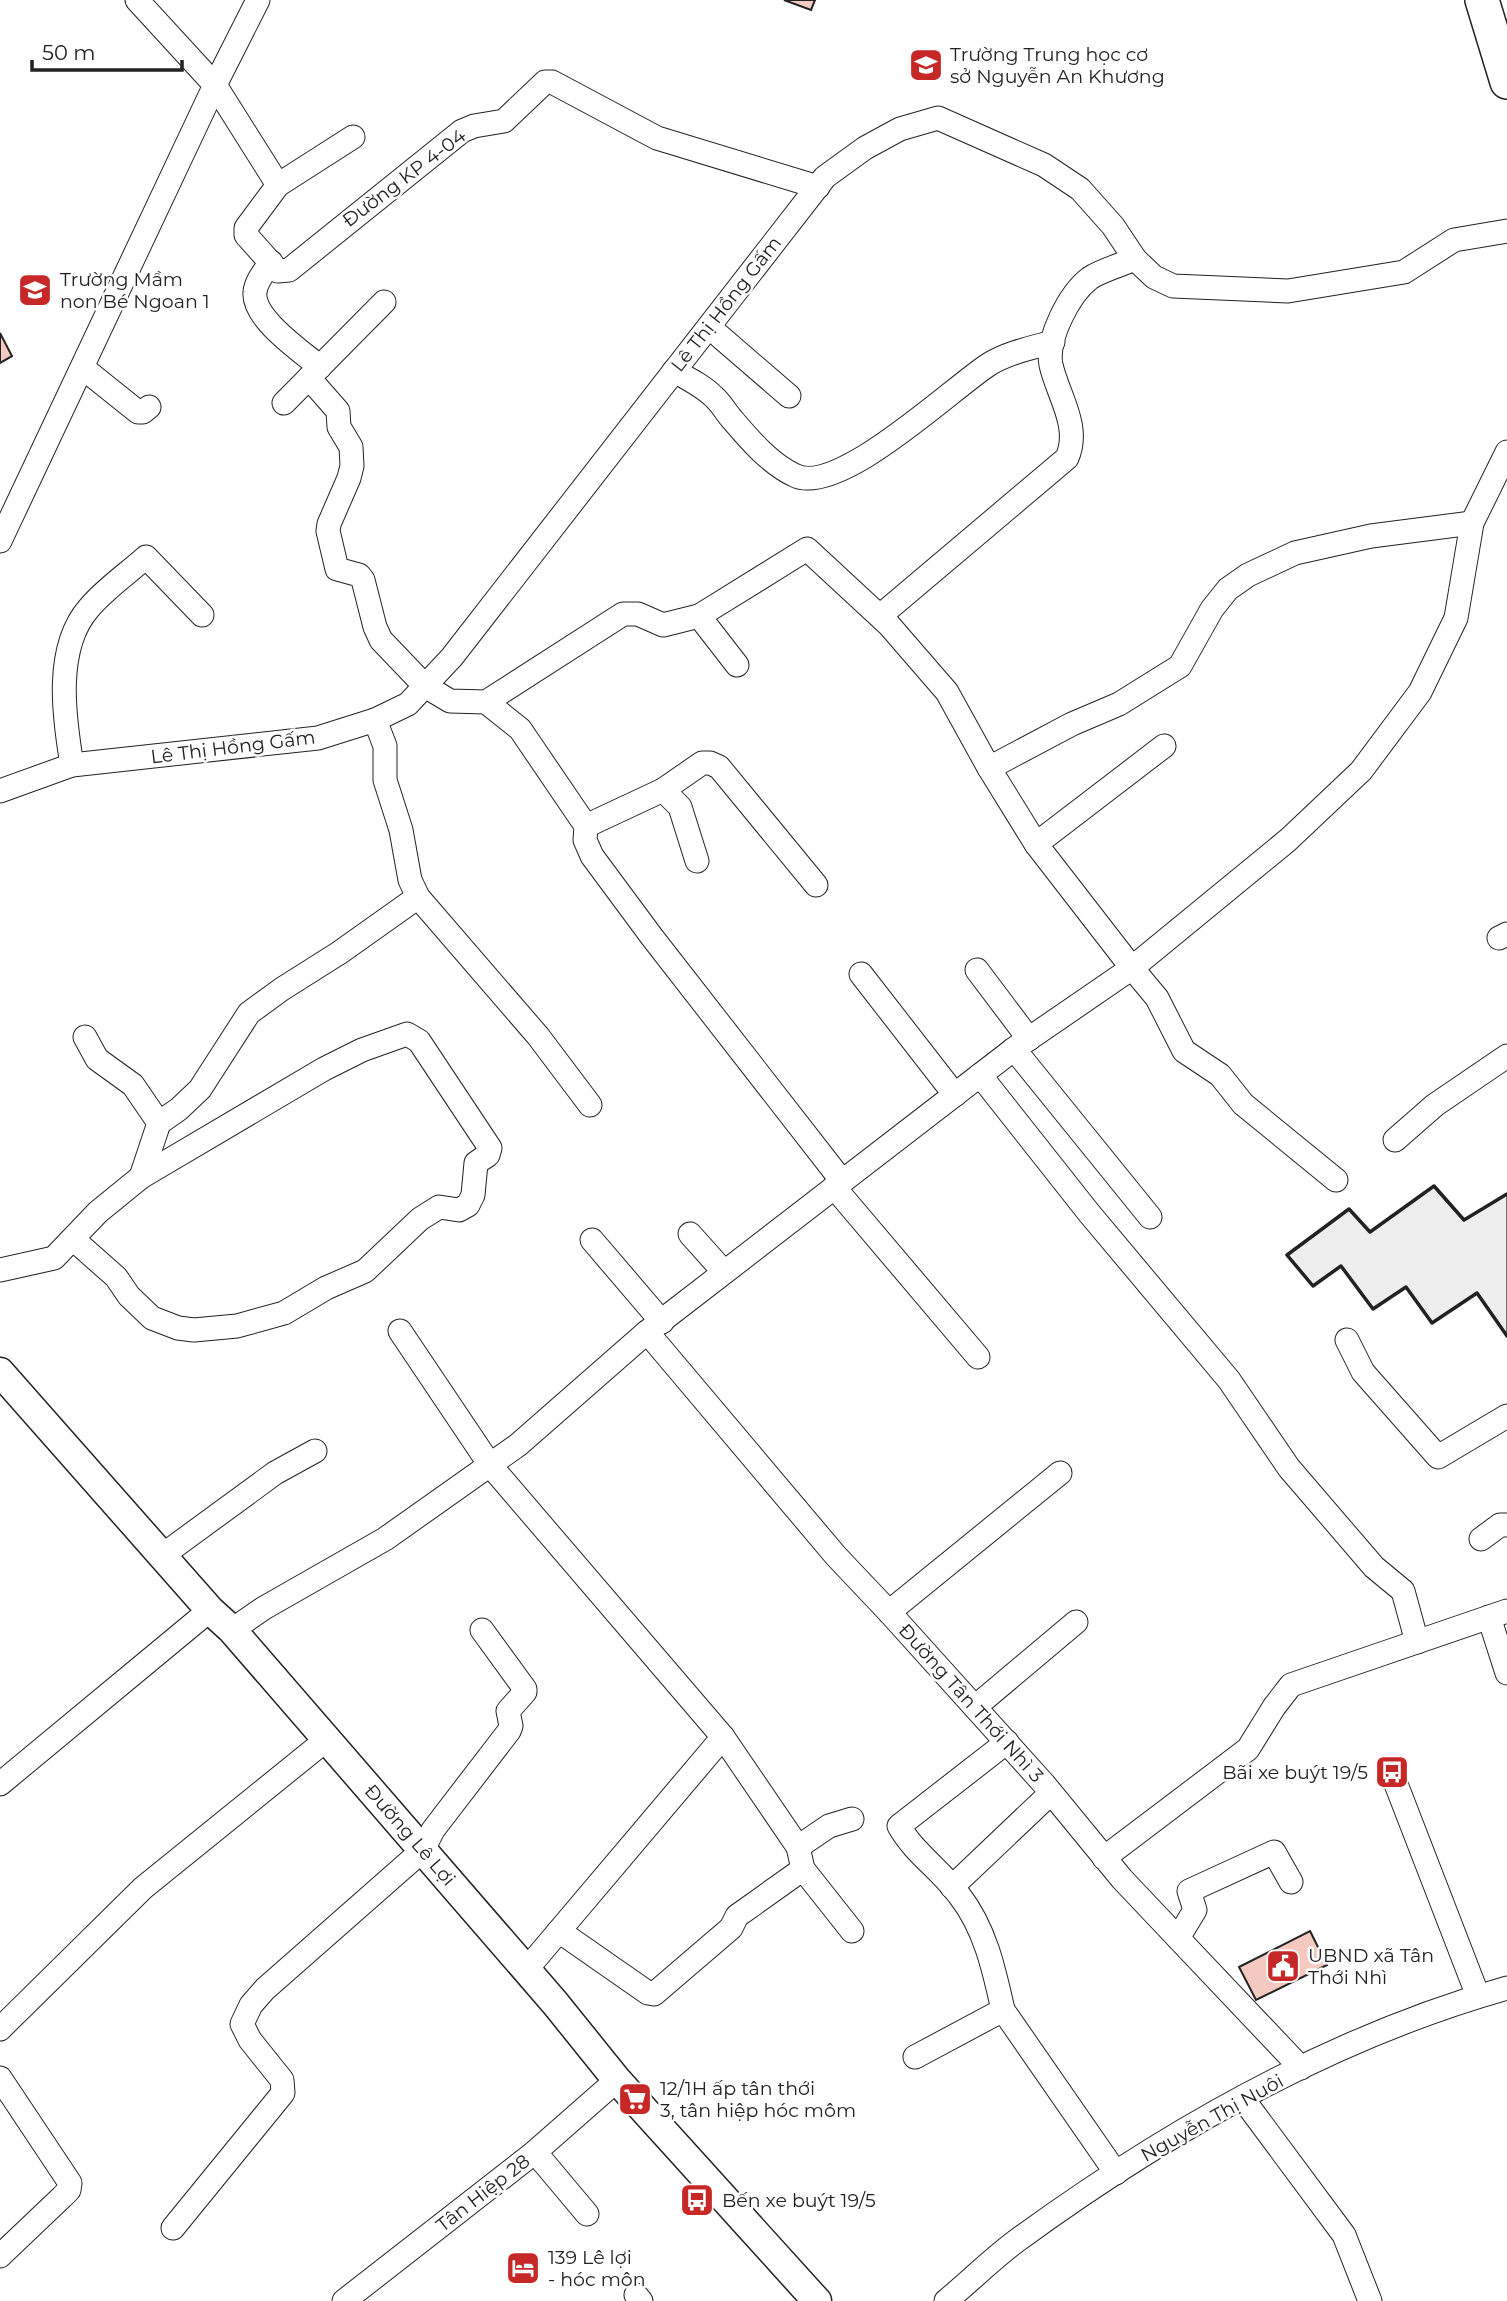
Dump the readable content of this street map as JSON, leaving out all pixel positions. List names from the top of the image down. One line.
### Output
{"streets":{"main road":["Đường Lê Lợi"],"street":["Đường KP 4-04","Lê Thị Hồng Gấm","Đường Tân Thới Nhì 3","Nguyễn Thị Nuôi","Tân Hiệp 28"]},"crossings":[["Đường KP 4-04","Lê Thị Hồng Gấm"],["Đường Tân Thới Nhì 3","Nguyễn Thị Nuôi"],["Đường Lê Lợi","Tân Hiệp 28"]],"places":{"school or university":["Trường Trung học cơ sở Nguyễn An Khương","Trường Mầm non Bé Ngoan 1"],"bus stop":["Bãi xe buýt 19/5","Bến xe buýt 19/5"],"public building":["UBND xã Tân Thới Nhì"],"supermarket":["12/1H ấp tân thới 3, tân hiệp hóc môm"],"hotel":["139 Lê lợi - hóc môn"]},"scale_bar":"50 m"}
